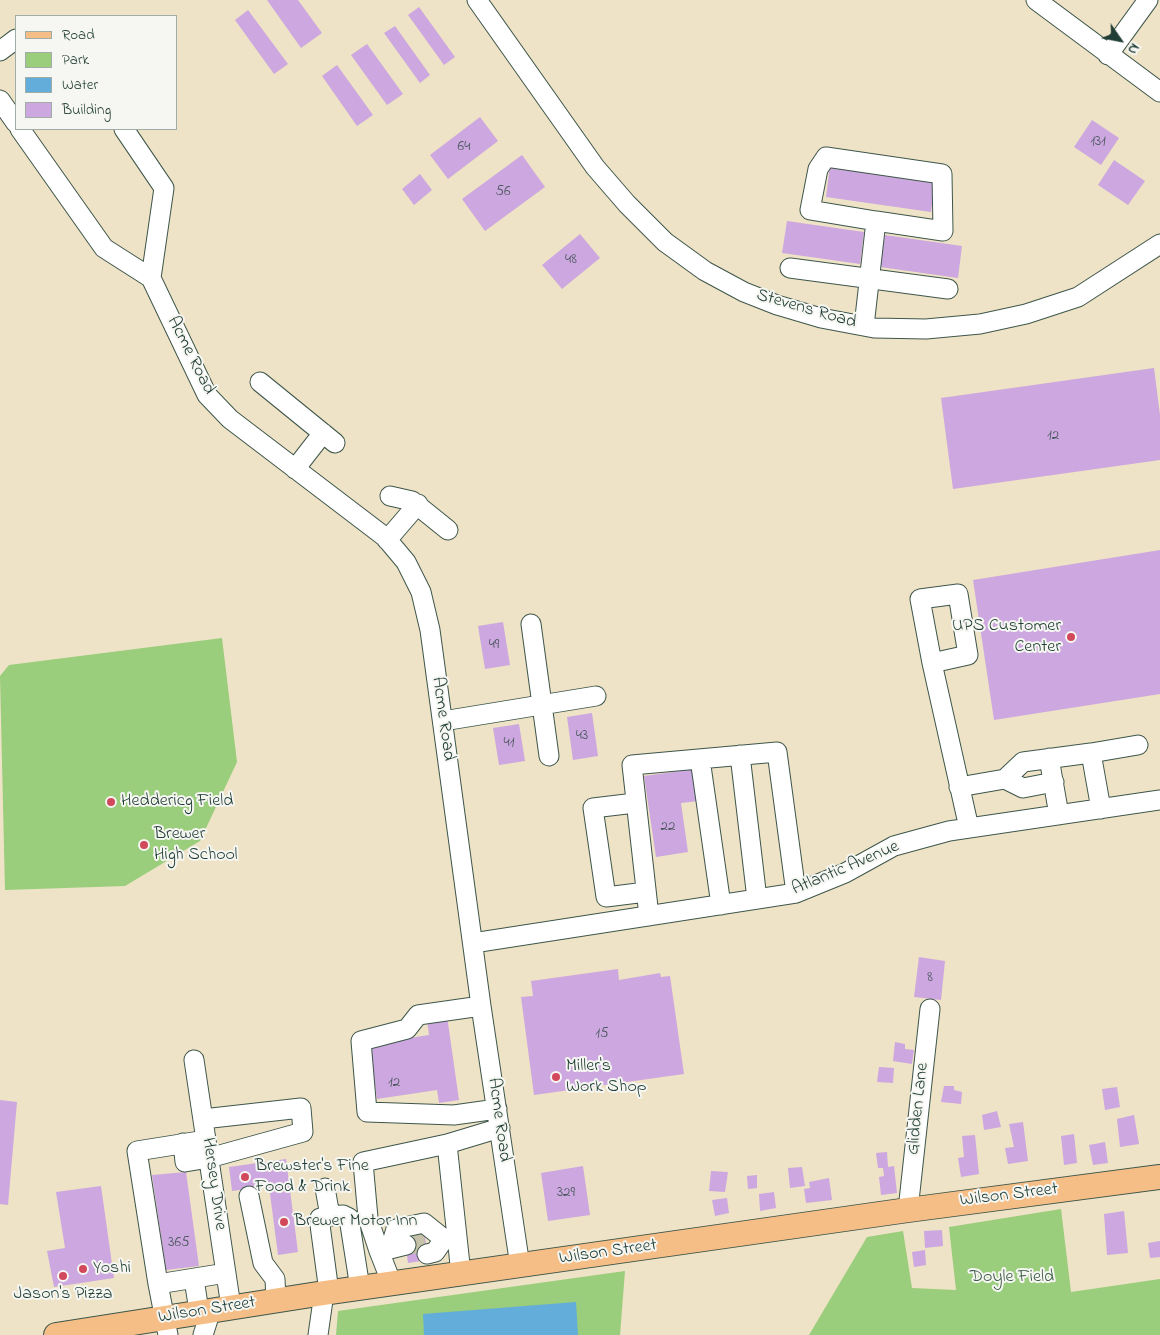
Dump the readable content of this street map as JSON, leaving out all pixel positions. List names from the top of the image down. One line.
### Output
{"streets":{"main road":["Wilson Street"],"street":["Stevens Road","Acme Road","Atlantic Avenue","Glidden Lane","Hersey Drive"]},"crossings":[["Acme Road","Atlantic Avenue"],["Acme Road","Wilson Street"],["Glidden Lane","Wilson Street"],["Hersey Drive","Wilson Street"]],"parks":["Doyle Field"],"places":["UPS Customer Center","Heddericg Field","Brewer High School","Miller's Work Shop","Brewster's Fine Food & Drink","Brewer Motor Inn","Yoshi","Jason's Pizza"],"house_numbers":["131","64","56","48","12","49","43","41","22","8","15","12","329","365"],"legend":["Road","Park","Water","Building"],"north":"bottom right"}
